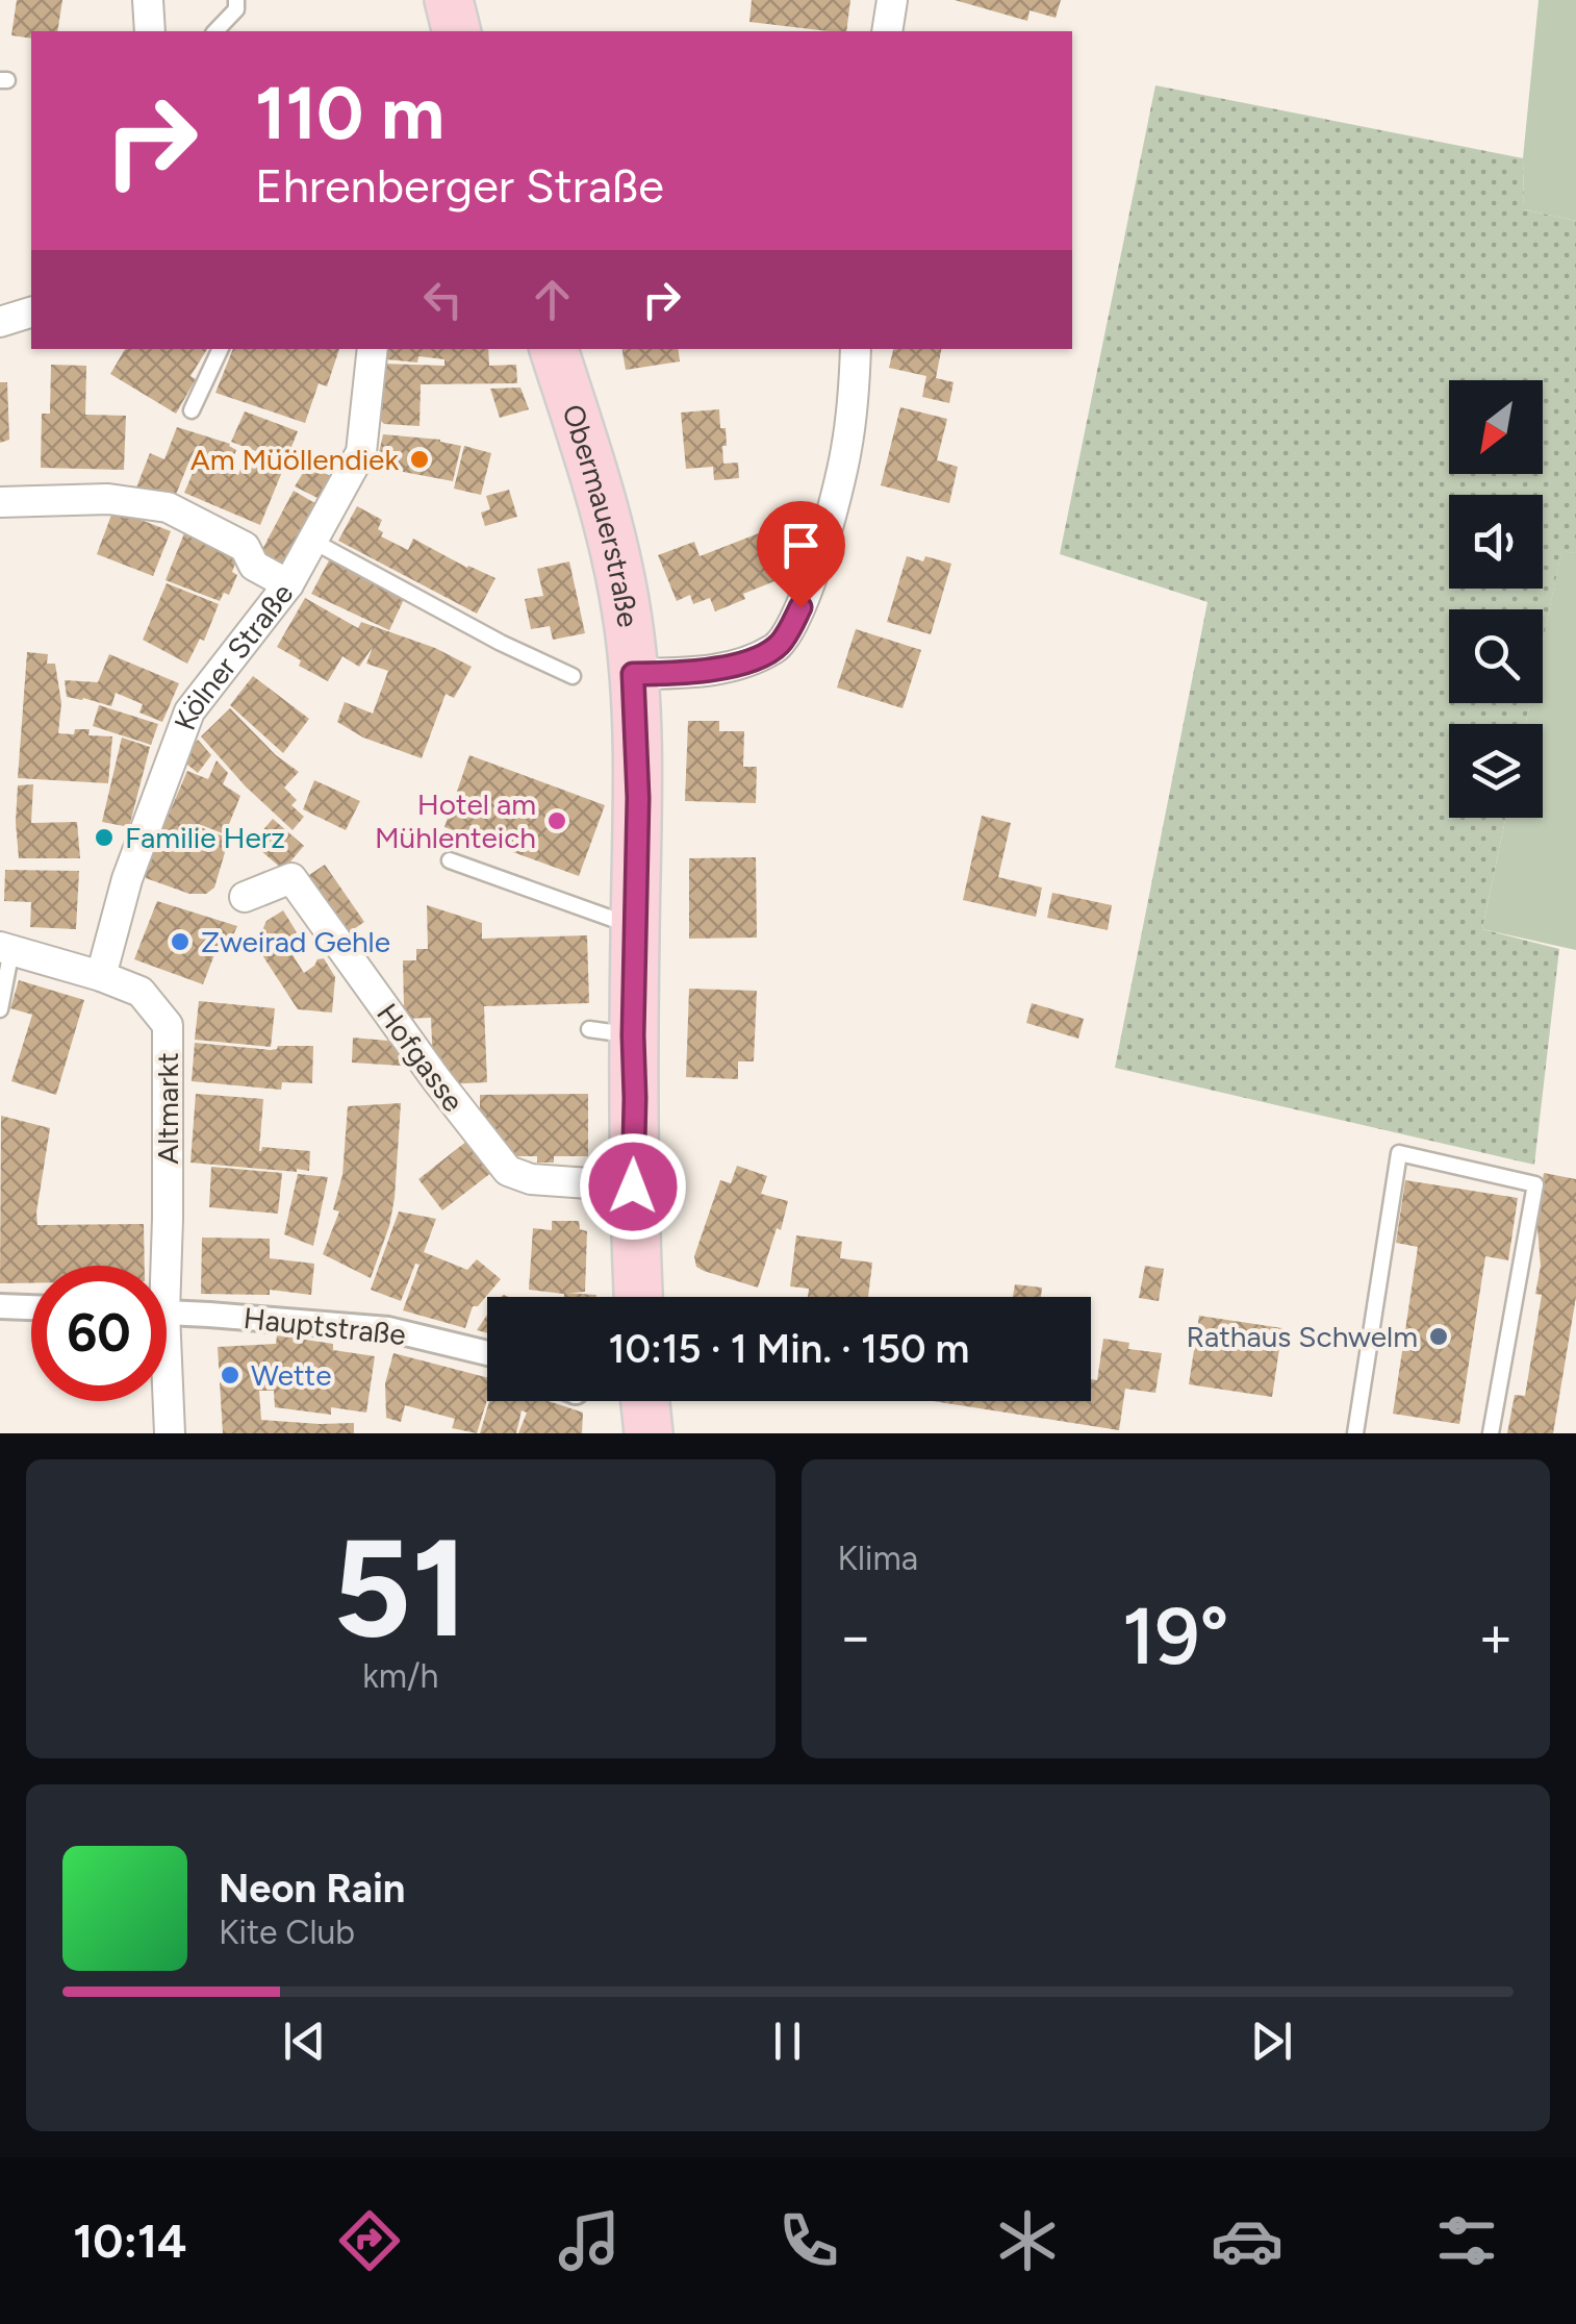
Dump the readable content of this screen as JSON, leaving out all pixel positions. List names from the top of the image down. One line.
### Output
{"streets":{"main road":["Obermauerstraße"],"street":["Kölner Straße","Hofgasse","Altmarkt","Hauptstraße"]},"crossings":[["Obermauerstraße","Hofgasse"],["Kölner Straße","Altmarkt"]],"places":["Am Müöllendiek","Hotel am Mühlenteich","Familie Herz","Zweirad Gehle","Rathaus Schwelm","Wette"],"north":"bottom left","page":{"turn":["110 m","Ehrenberger Straße"],"limit":"60","trip":"10:15 · 1 Min. · 150 m","tile":[["51","km/h"],"Klima"],"heat":["−","19°","+"],"song":["Neon Rain","Kite Club"],"tabs":"10:14"}}
